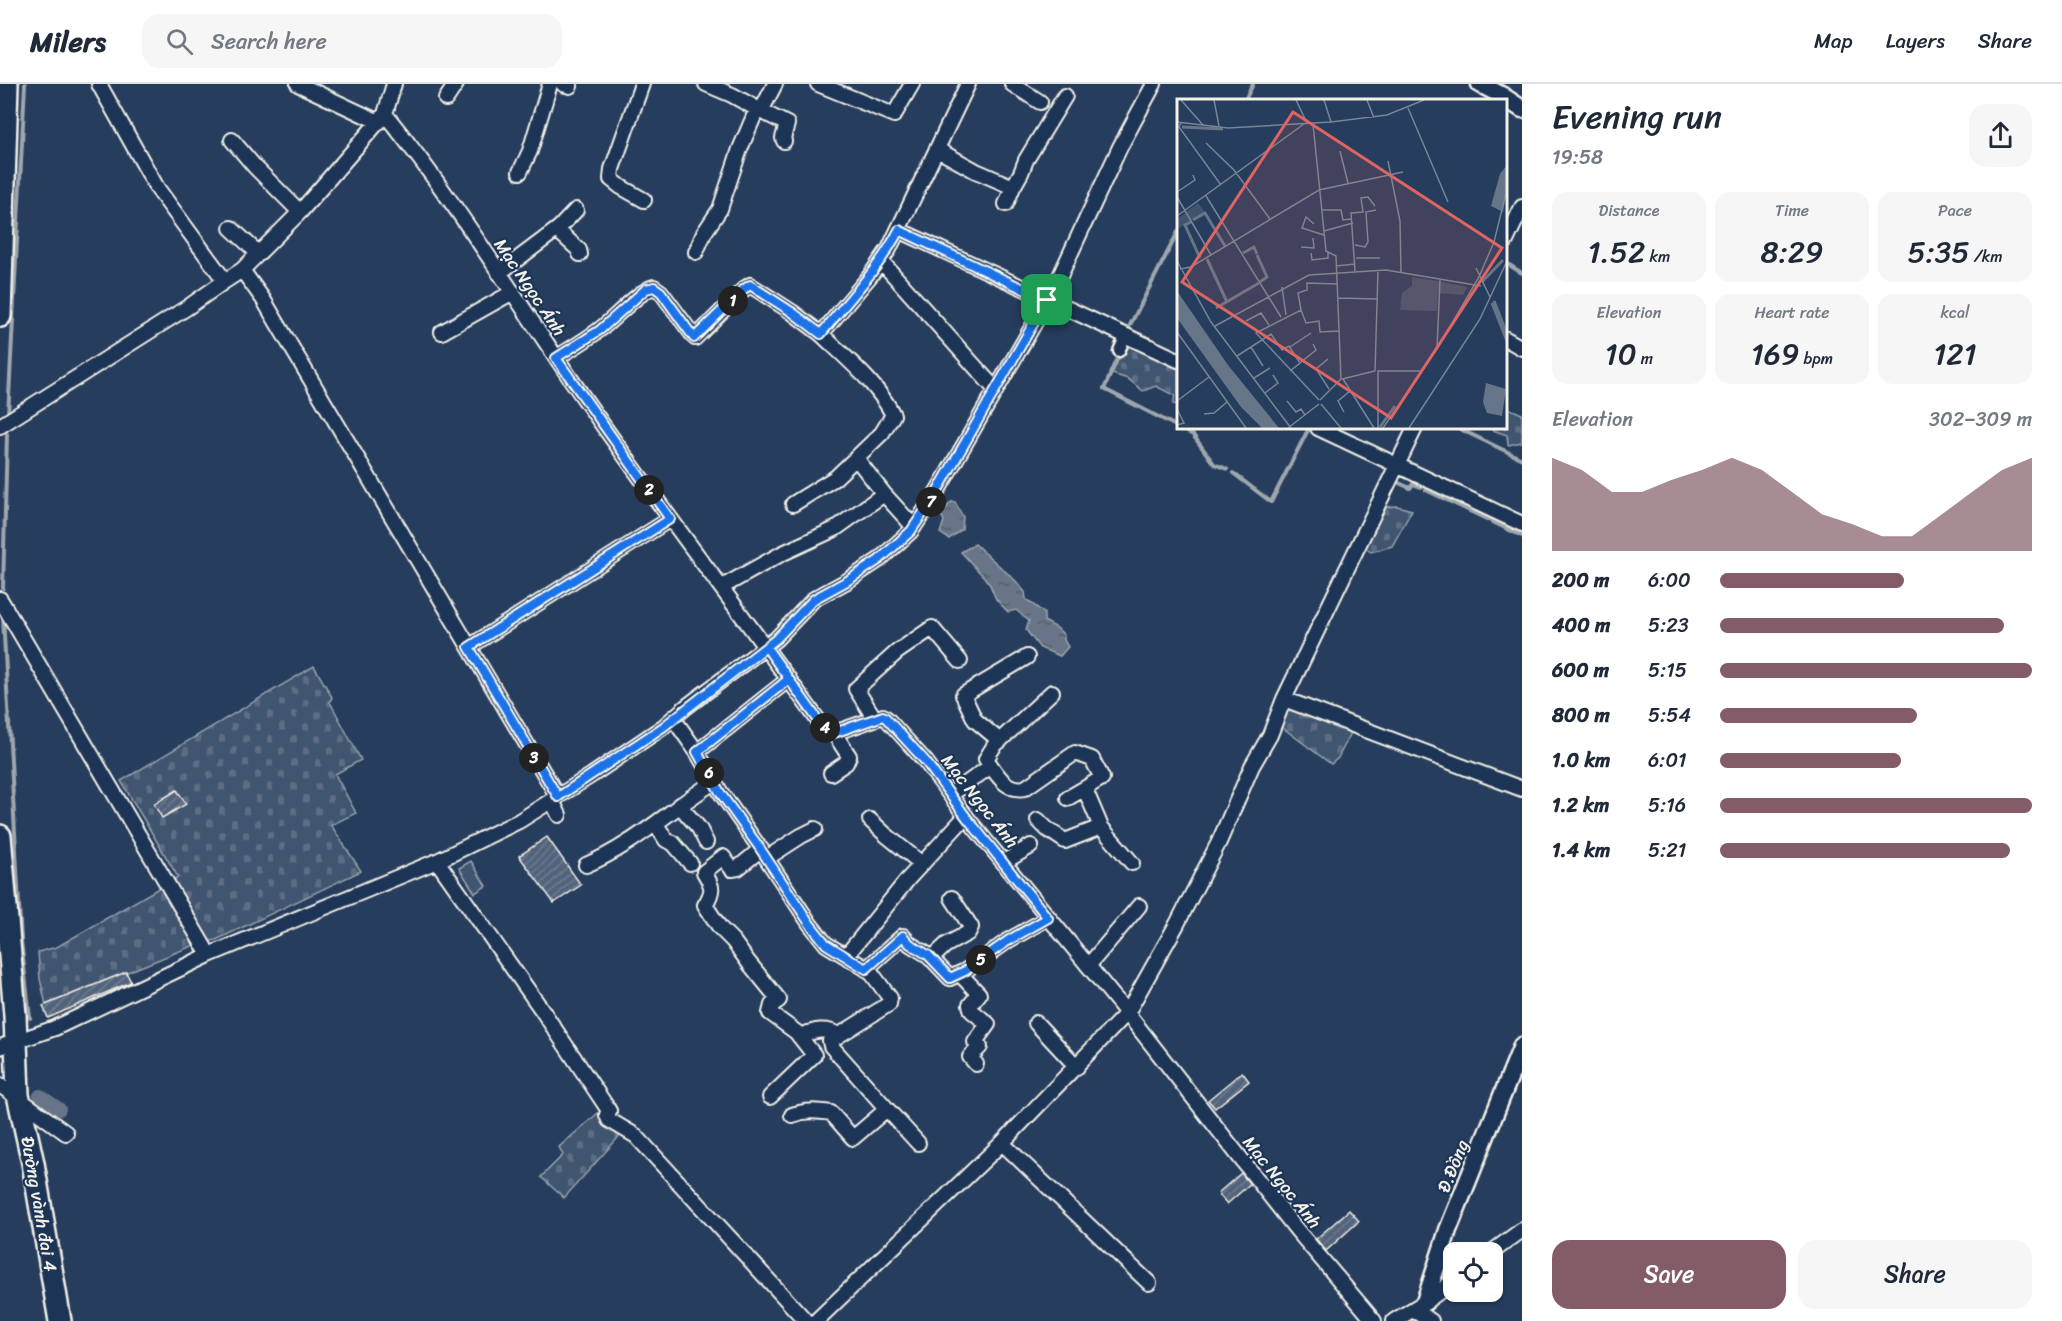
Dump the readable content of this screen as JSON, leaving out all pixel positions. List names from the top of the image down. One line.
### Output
{"streets":{"main road":["Đường vành đai 4"],"street":["Mạc Ngọc Ánh","Đ.Đồng"]},"page":{"header":"Milers","search":"Search here","nav":["Map","Layers","Share"],"heading":["Evening run","19:58"],"stats":[["Distance","1.52 km"],["Time","8:29"],["Pace","5:35 /km"],["Elevation","10 m"],["Heart rate","169 bpm"],["kcal","121"]],"pins":["1","2","7","4","3","6","5"],"chart":["Elevation","302–309 m"],"list":[{"name":"200 m","note":"6:00"},{"name":"400 m","note":"5:23"},{"name":"600 m","note":"5:15"},{"name":"800 m","note":"5:54"},{"name":"1.0 km","note":"6:01"},{"name":"1.2 km","note":"5:16"},{"name":"1.4 km","note":"5:21"}],"buttons":["Save","Share"]}}
